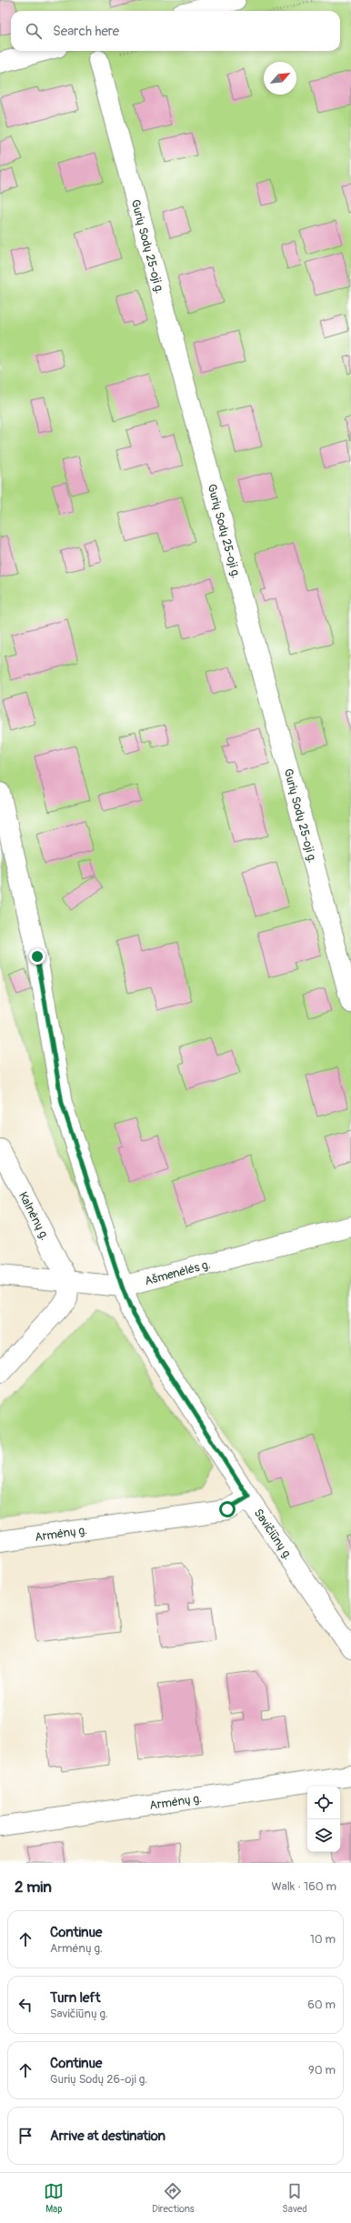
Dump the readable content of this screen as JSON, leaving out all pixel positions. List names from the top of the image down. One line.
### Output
{"streets":{"street":["Gurių Sodų 25-oji g.","Kalnėnų g.","Ašmenėlės g.","Armėnų g.","Savičiūnų g."]},"crossings":[["Kalnėnų g.","Ašmenėlės g."],["Ašmenėlės g.","Savičiūnų g."],["Armėnų g.","Savičiūnų g."]],"north":"top right","page":{"search":"Search here","heading":["2 min","Walk · 160 m"],"list":[["Continue","Armėnų g.","10 m"],["Turn left","Savičiūnų g.","60 m"],["Continue","Gurių Sodų 26-oji g.","90 m"],"Arrive at destination"],"nav":["Map","Directions","Saved"]}}
